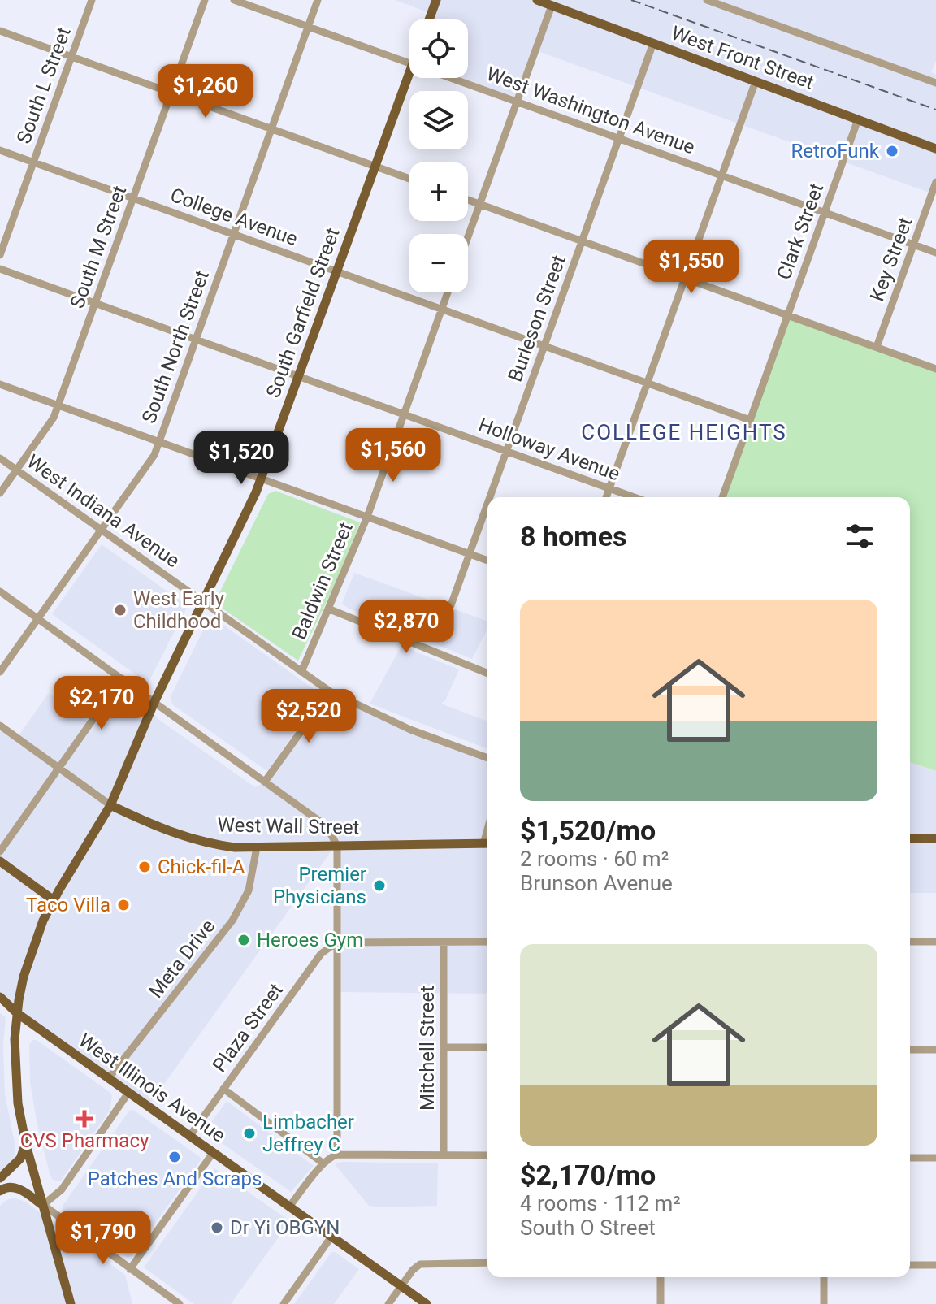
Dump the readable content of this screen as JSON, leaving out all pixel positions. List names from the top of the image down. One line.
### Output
{"streets":{"main road":["West Front Street","South Garfield Street","West Wall Street","West Illinois Avenue"],"street":["South L Street","West Washington Avenue","College Avenue","Clark Street","South M Street","Key Street","Burleson Street","South North Street","Holloway Avenue","West Indiana Avenue","Baldwin Street","Meta Drive","Plaza Street","Mitchell Street"]},"crossings":[["West Front Street","Clark Street"],["West Front Street","Burleson Street"],["South L Street","College Avenue"],["West Washington Avenue","Clark Street"],["West Washington Avenue","Key Street"],["West Washington Avenue","Burleson Street"],["West Washington Avenue","South North Street"],["College Avenue","Clark Street"],["College Avenue","South M Street"],["College Avenue","South Garfield Street"],["College Avenue","Burleson Street"],["College Avenue","South North Street"],["College Avenue","Baldwin Street"],["South M Street","Holloway Avenue"],["South M Street","West Indiana Avenue"],["South Garfield Street","Holloway Avenue"],["South Garfield Street","West Indiana Avenue"],["South Garfield Street","West Wall Street"],["South Garfield Street","West Illinois Avenue"],["Burleson Street","Holloway Avenue"],["South North Street","Holloway Avenue"],["South North Street","West Indiana Avenue"],["Holloway Avenue","Baldwin Street"],["West Indiana Avenue","Baldwin Street"],["West Wall Street","Meta Drive"],["Meta Drive","West Illinois Avenue"],["Plaza Street","West Illinois Avenue"]],"districts":["COLLEGE HEIGHTS"],"places":{"other":["RetroFunk","West Early Childhood","Chick-fil-A","Premier Physicians","Taco Villa","Heroes Gym","Limbacher Jeffrey C","Patches And Scraps","Dr Yi OBGYN"],"health":["CVS Pharmacy"]},"page":{"map_buttons":["+","−"],"price":["$1,260","$1,550","$1,560","$1,520","$2,870","$2,170","$2,520","$1,790"],"heading":"8 homes","list":[{"name":"$1,520/mo","note":"2 rooms · 60 m² · Brunson Avenue"},{"name":"$2,170/mo","note":"4 rooms · 112 m² · South O Street"}]}}
